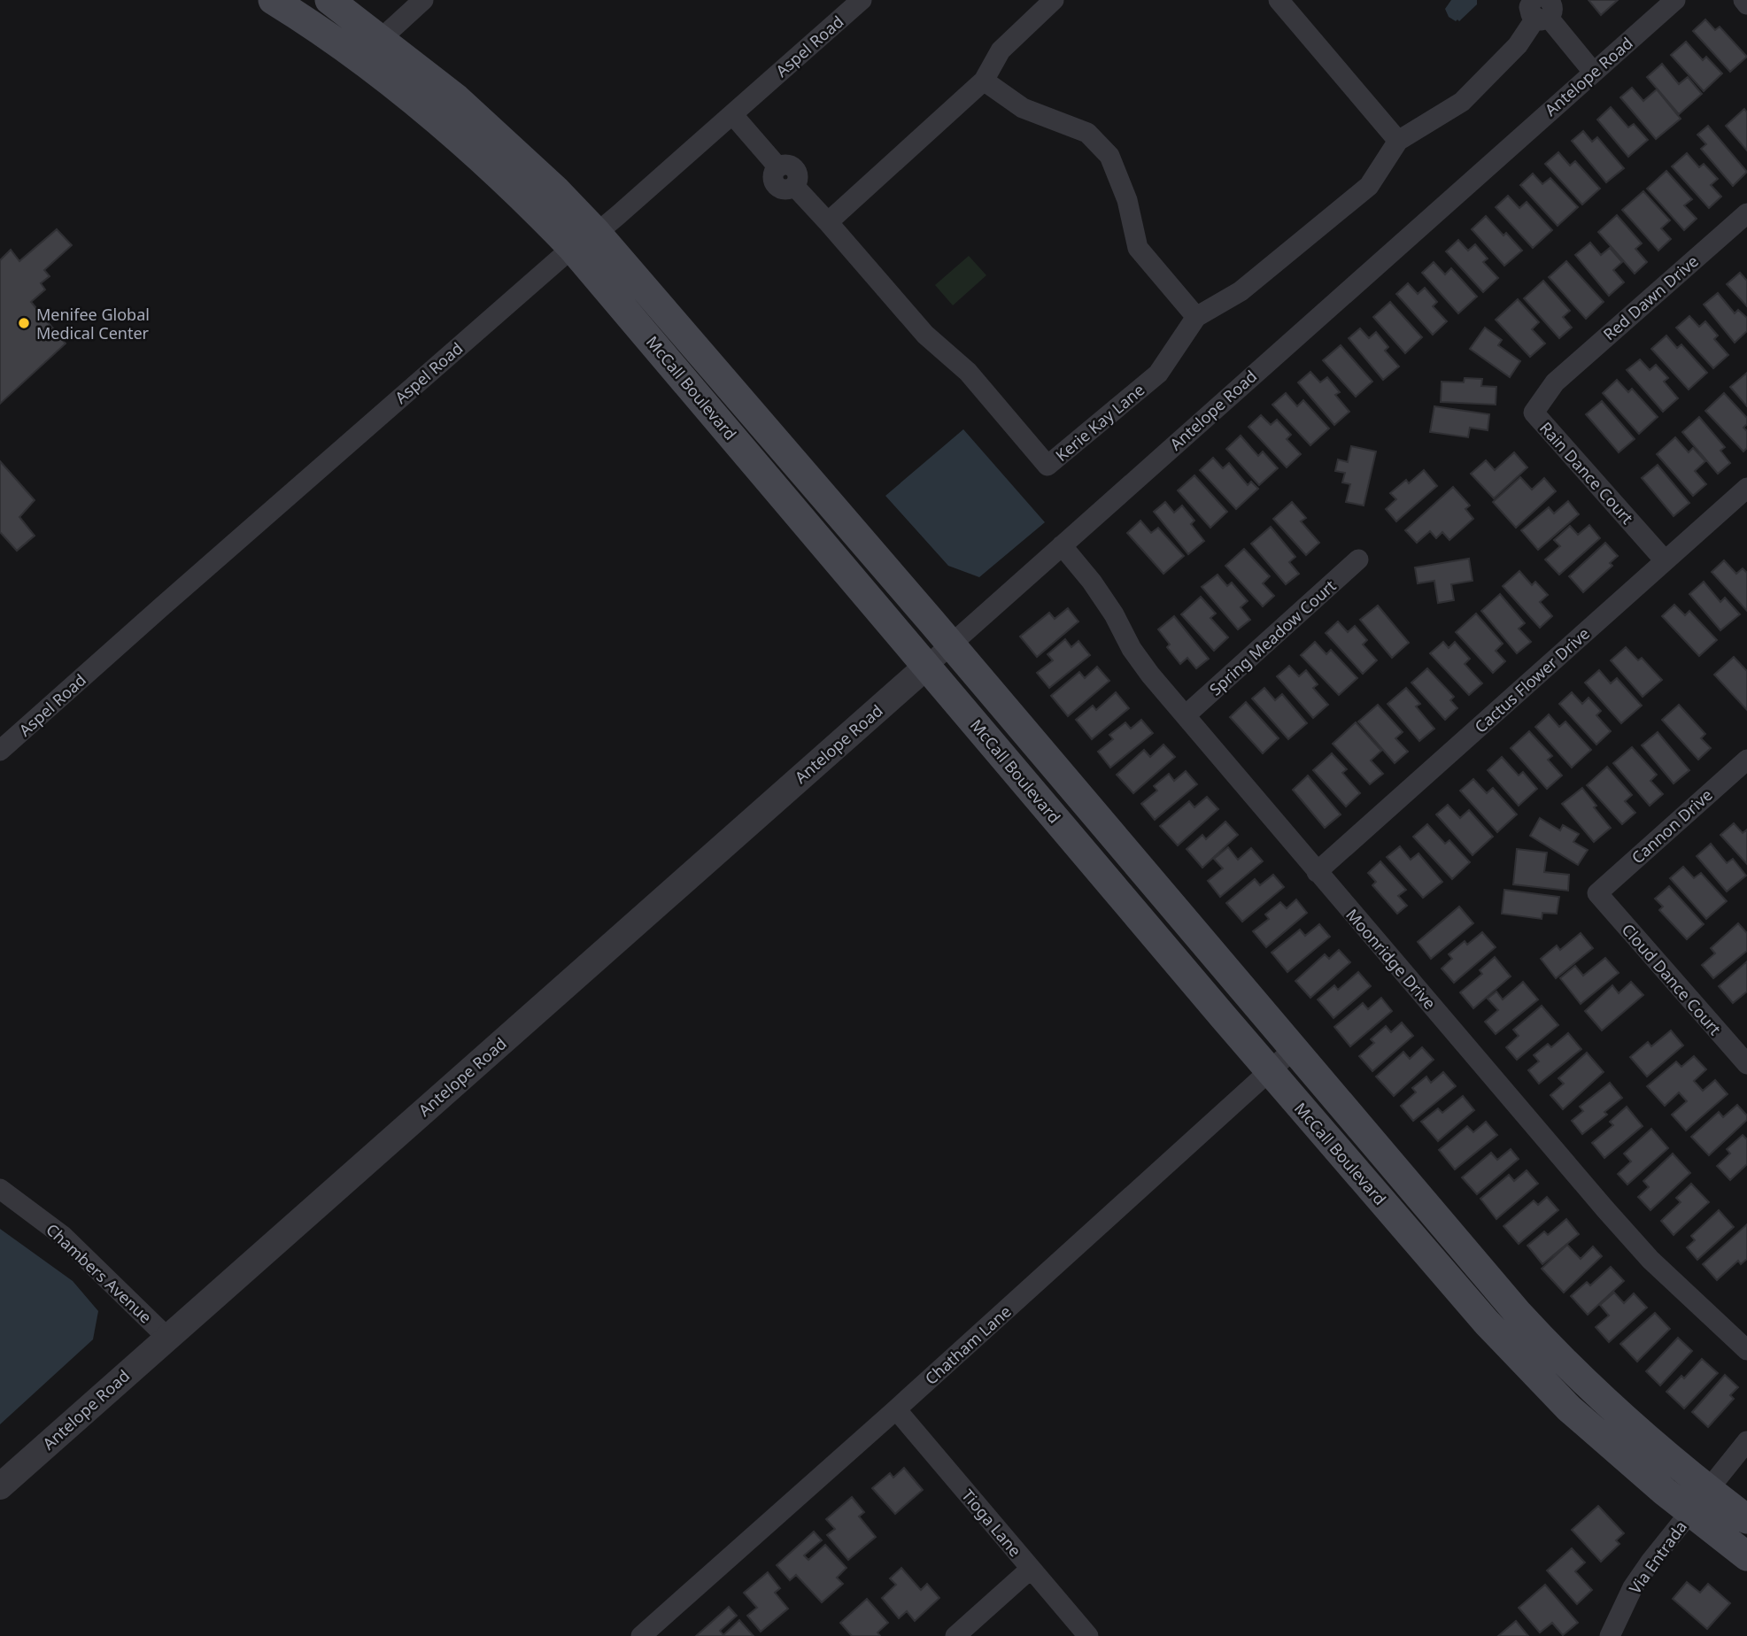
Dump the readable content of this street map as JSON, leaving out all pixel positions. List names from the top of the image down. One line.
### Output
{"streets":{"main road":["McCall Boulevard"],"street":["Aspel Road","Antelope Road","Red Dawn Drive","Kerie Kay Lane","Rain Dance Court","Spring Meadow Court","Cactus Flower Drive","Cannon Drive","Moonridge Drive","Cloud Dance Court","Chambers Avenue","Chatham Lane","Tioga Lane","Via Entrada"]},"crossings":[["Aspel Road","McCall Boulevard"],["Antelope Road","McCall Boulevard"],["Antelope Road","Kerie Kay Lane"],["Antelope Road","Moonridge Drive"],["Antelope Road","Chambers Avenue"],["Red Dawn Drive","Rain Dance Court"],["McCall Boulevard","Chatham Lane"],["McCall Boulevard","Via Entrada"],["Rain Dance Court","Cactus Flower Drive"],["Spring Meadow Court","Moonridge Drive"],["Cactus Flower Drive","Moonridge Drive"],["Cannon Drive","Cloud Dance Court"],["Chatham Lane","Tioga Lane"]],"places":["Menifee Global Medical Center"]}
